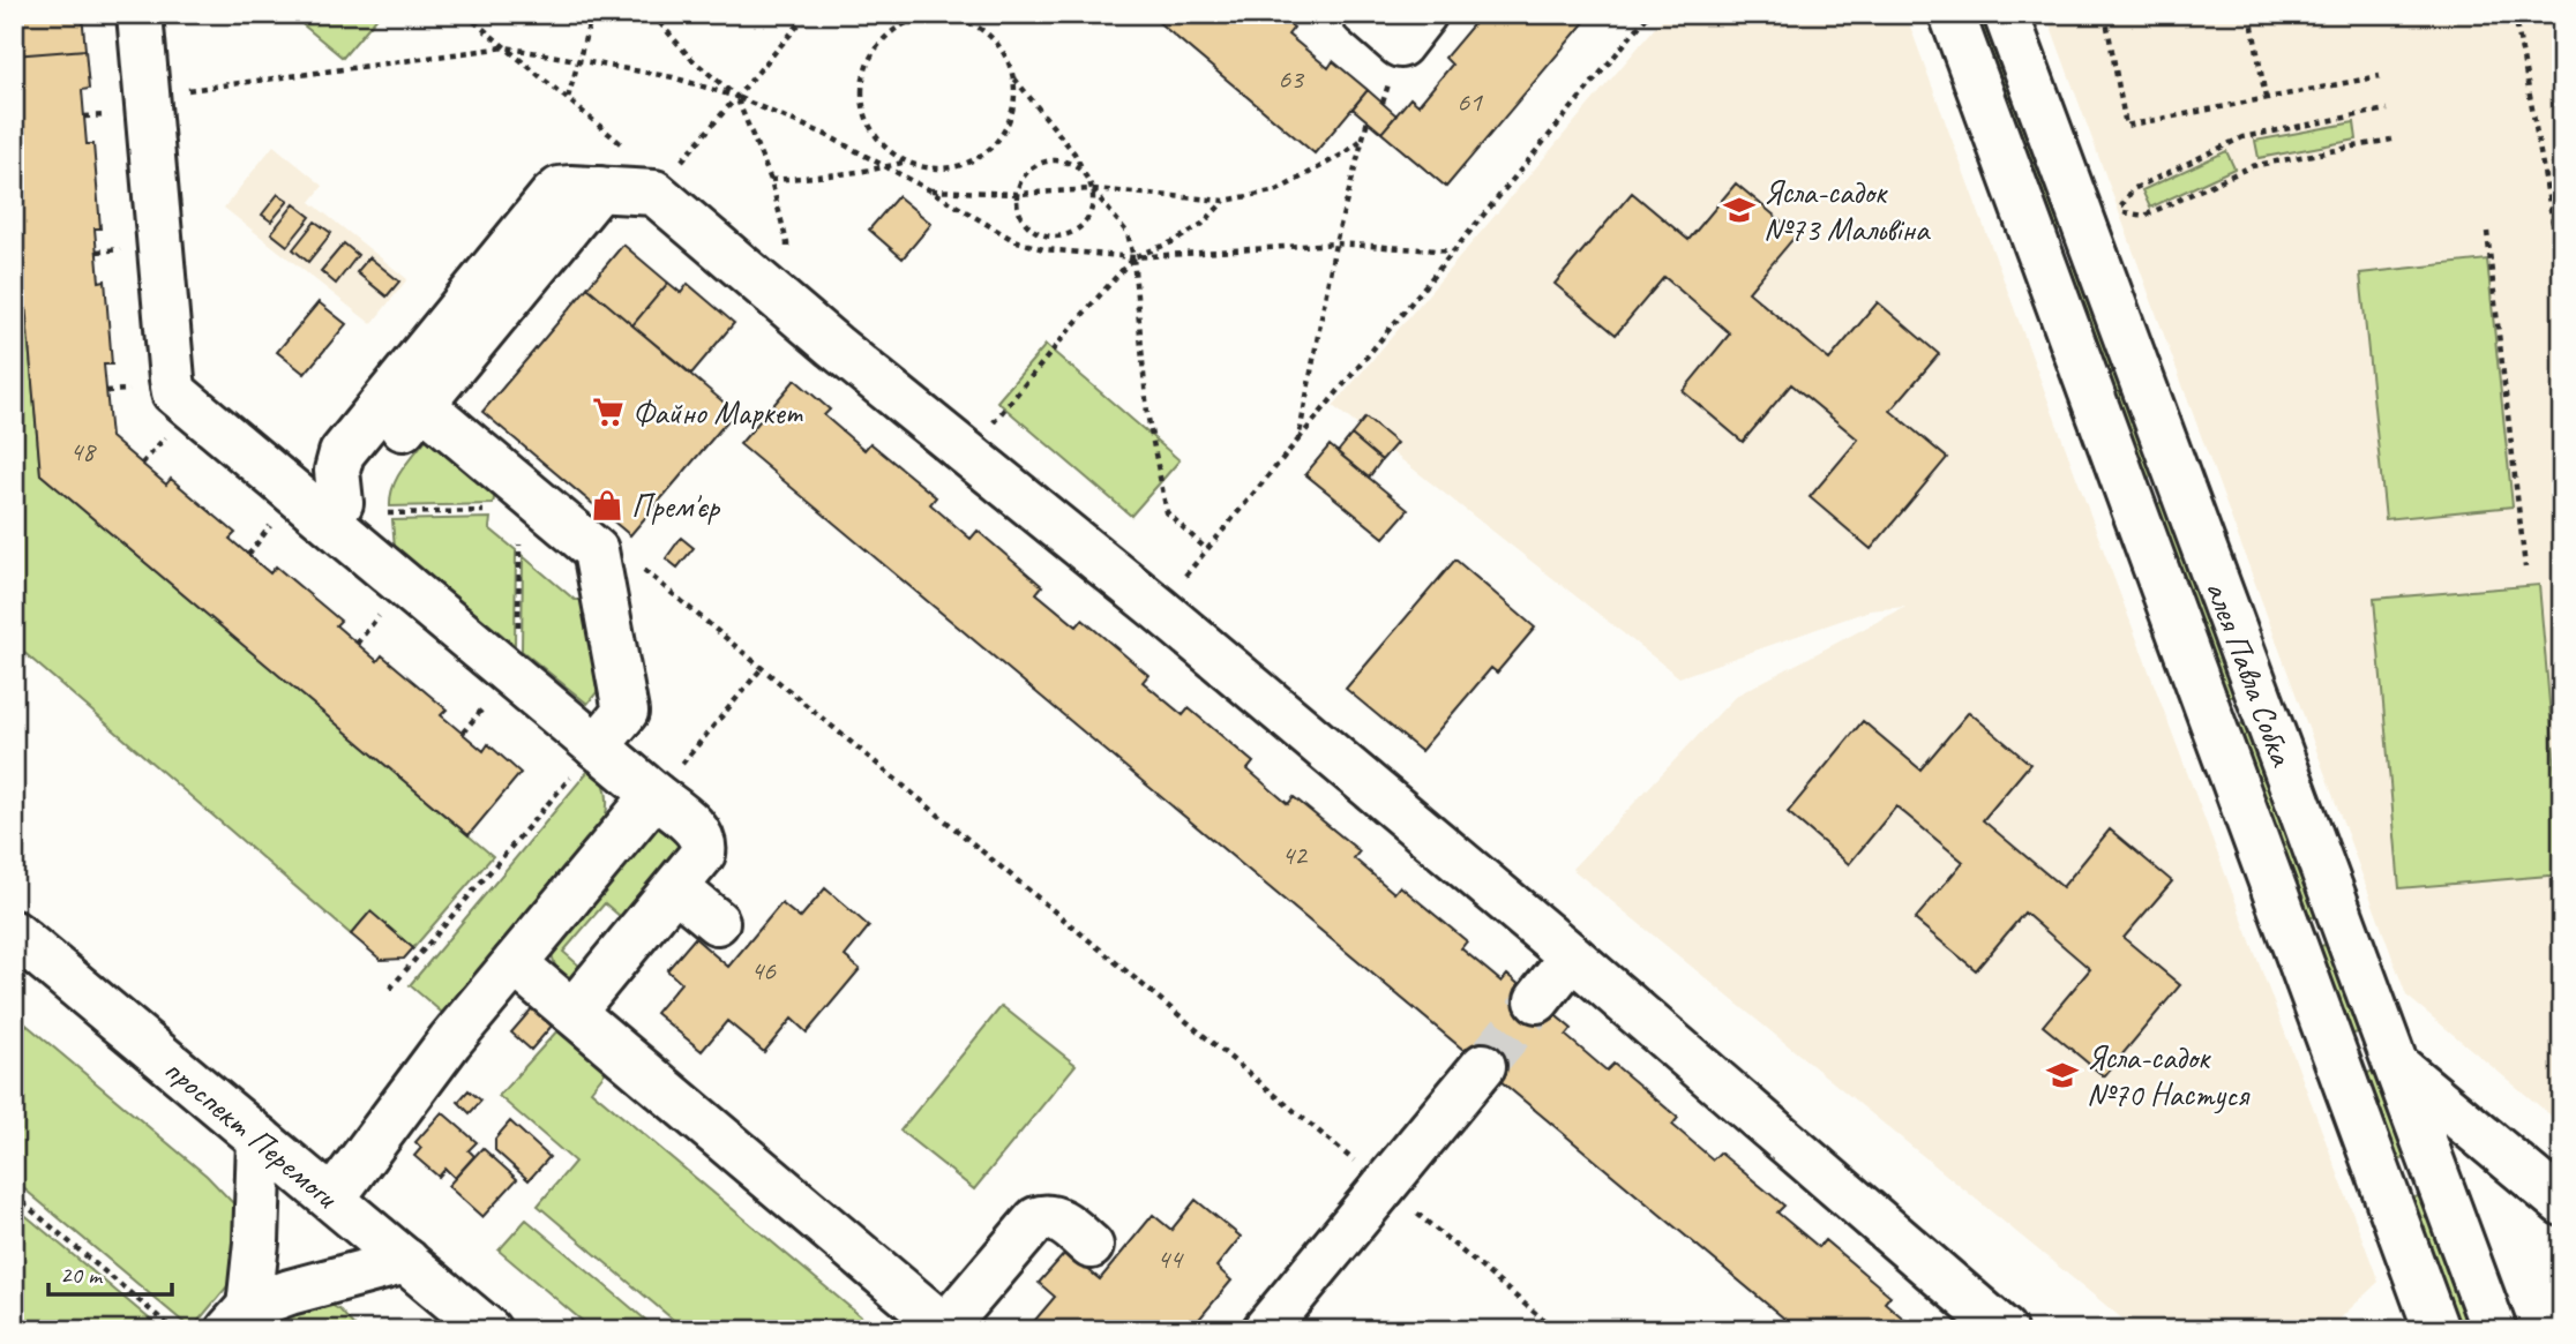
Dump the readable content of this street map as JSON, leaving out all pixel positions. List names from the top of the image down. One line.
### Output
{"streets":{"street":["алея Павла Собка","проспект Перемоги"]},"places":{"school or university":["Ясла-садок №73 Мальвіна","Ясла-садок №70 Настуся"],"supermarket":["Файно Маркет"],"shop":["Прем'єр"]},"house_numbers":["63","61","48","42","46","44"],"scale_bar":"20 m"}
